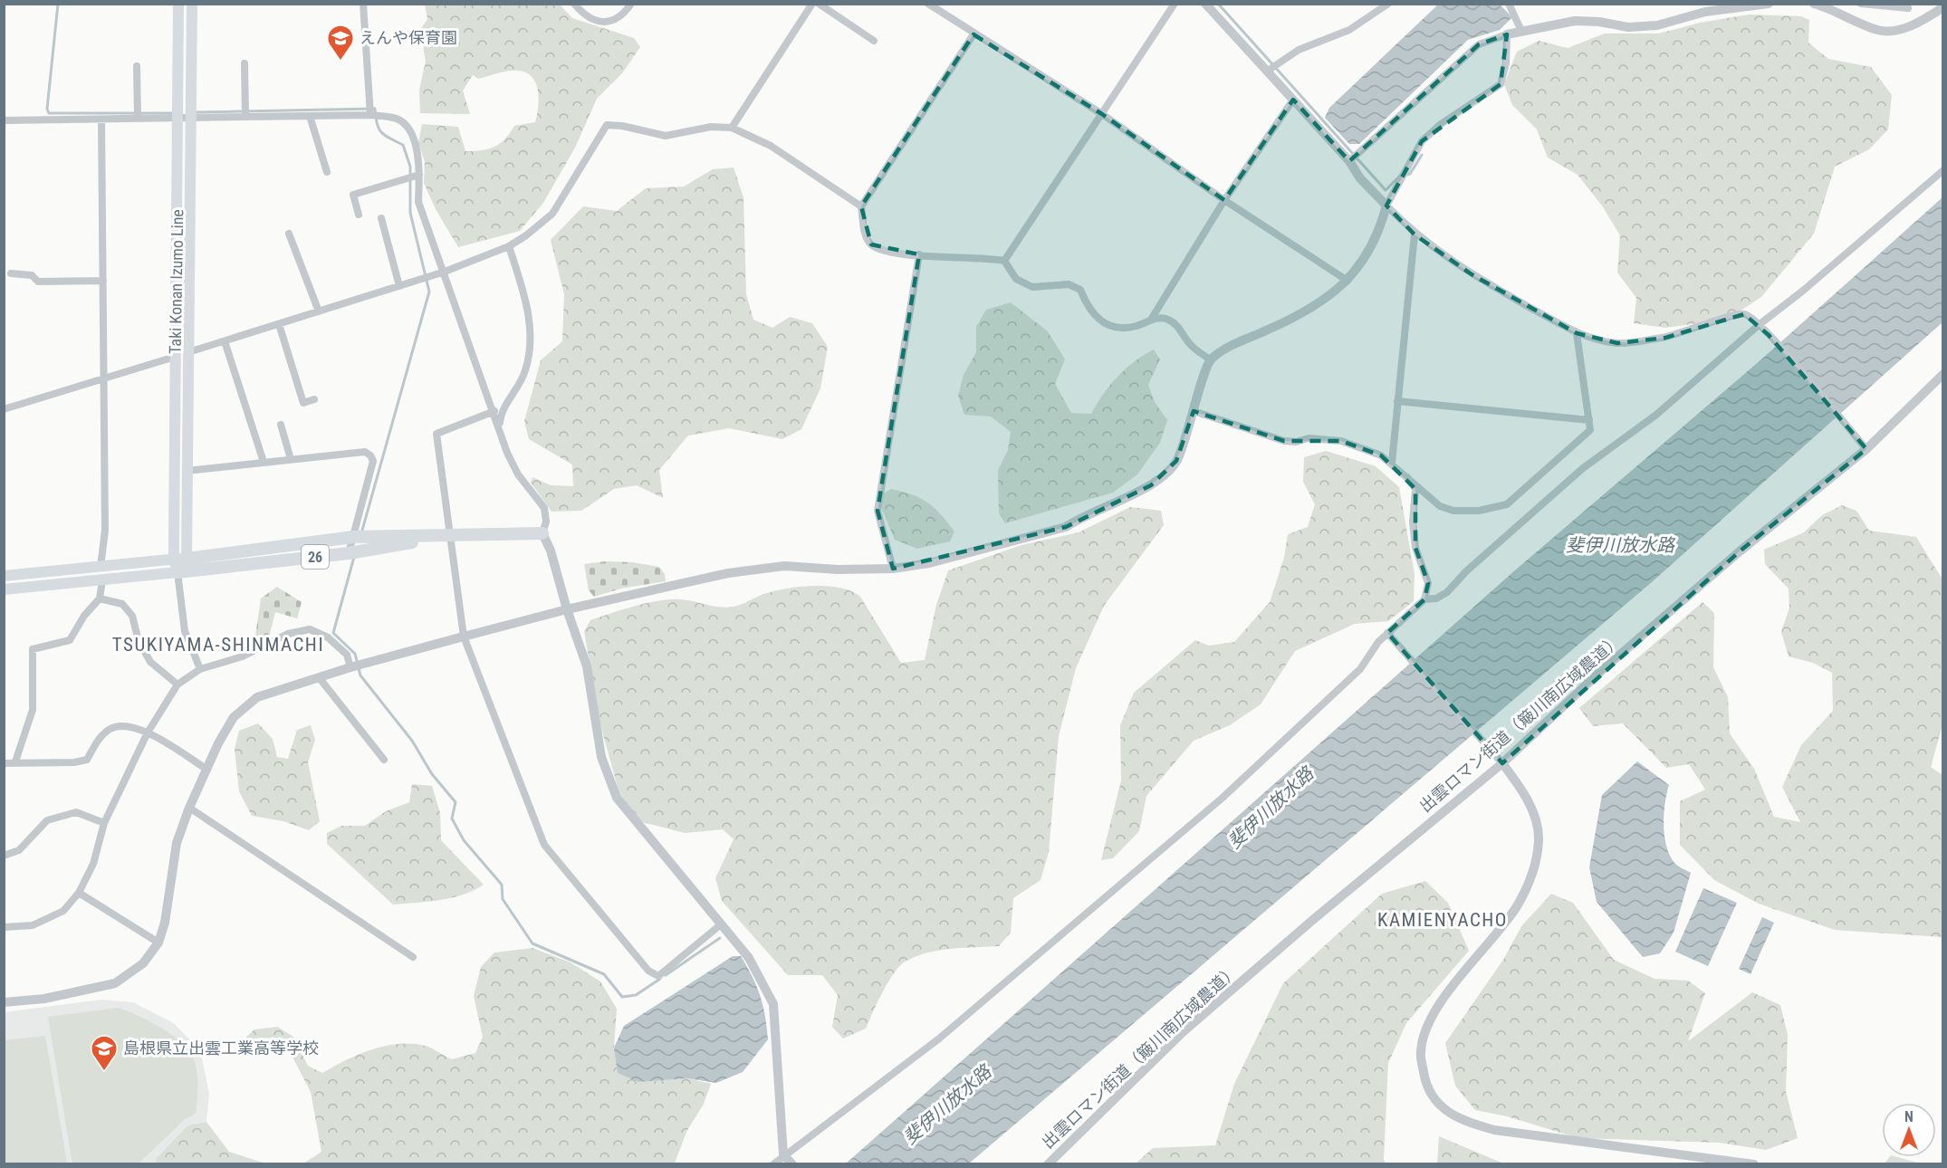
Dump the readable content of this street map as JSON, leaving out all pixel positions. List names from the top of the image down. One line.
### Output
{"streets":{"main road":["Taki Konan Izumo Line","26"],"street":["出雲ロマン街道（簸川南広域農道）"]},"crossings":[["Taki Konan Izumo Line","26"]],"districts":["TSUKIYAMA-SHINMACHI","KAMIENYACHO"],"water":["斐伊川放水路"],"places":{"school or university":["えんや保育園","島根県立出雲工業高等学校"]},"north":"top"}
